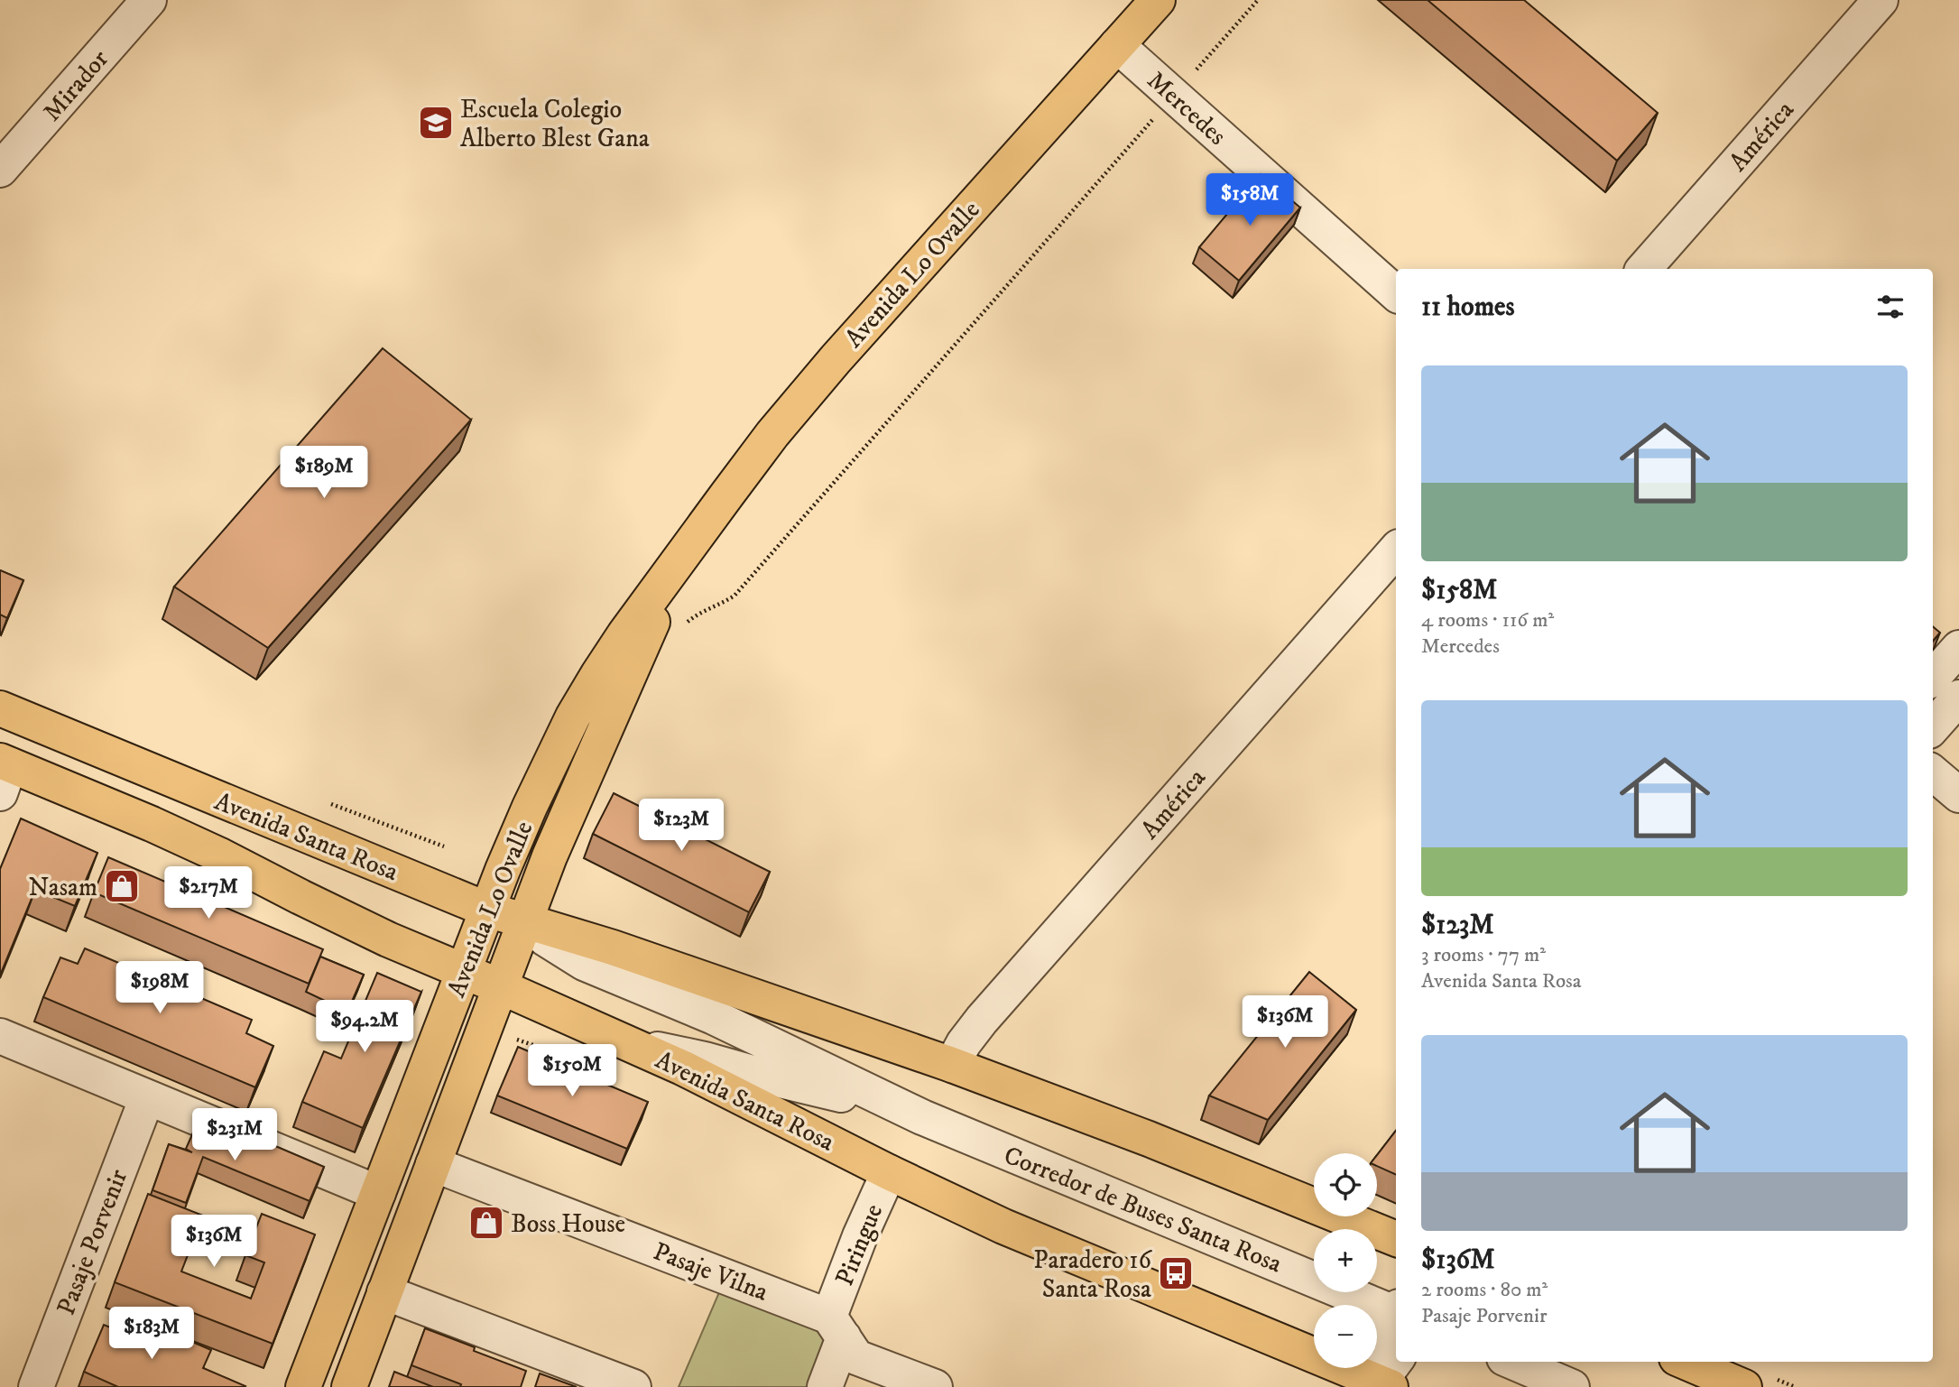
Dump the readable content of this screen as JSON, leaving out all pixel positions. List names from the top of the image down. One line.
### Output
{"streets":{"main road":["Avenida Lo Ovalle","Avenida Santa Rosa"],"street":["Mirador","Mercedes","América","Corredor de Buses Santa Rosa","Pasaje Porvenir","Piringue","Pasaje Vilna"]},"crossings":[["Mercedes","Avenida Lo Ovalle"],["América","Avenida Santa Rosa"],["Avenida Lo Ovalle","Avenida Santa Rosa"],["Avenida Lo Ovalle","Corredor de Buses Santa Rosa"],["Avenida Lo Ovalle","Pasaje Vilna"],["Avenida Santa Rosa","Corredor de Buses Santa Rosa"],["Avenida Santa Rosa","Piringue"],["Piringue","Pasaje Vilna"]],"places":{"school or university":["Escuela Colegio Alberto Blest Gana"],"shop":["Nasam","Boss House"],"bus stop":["Paradero 16 Santa Rosa"]},"page":{"price":["$158M","$189M","$123M","$217M","$198M","$136M","$94.2M","$150M","$231M","$136M","$183M"],"heading":"11 homes","list":[{"name":"$158M","note":"4 rooms · 116 m² · Mercedes"},{"name":"$123M","note":"3 rooms · 77 m² · Avenida Santa Rosa"},{"name":"$136M","note":"2 rooms · 80 m² · Pasaje Porvenir"}],"map_buttons":["+","−"]}}
